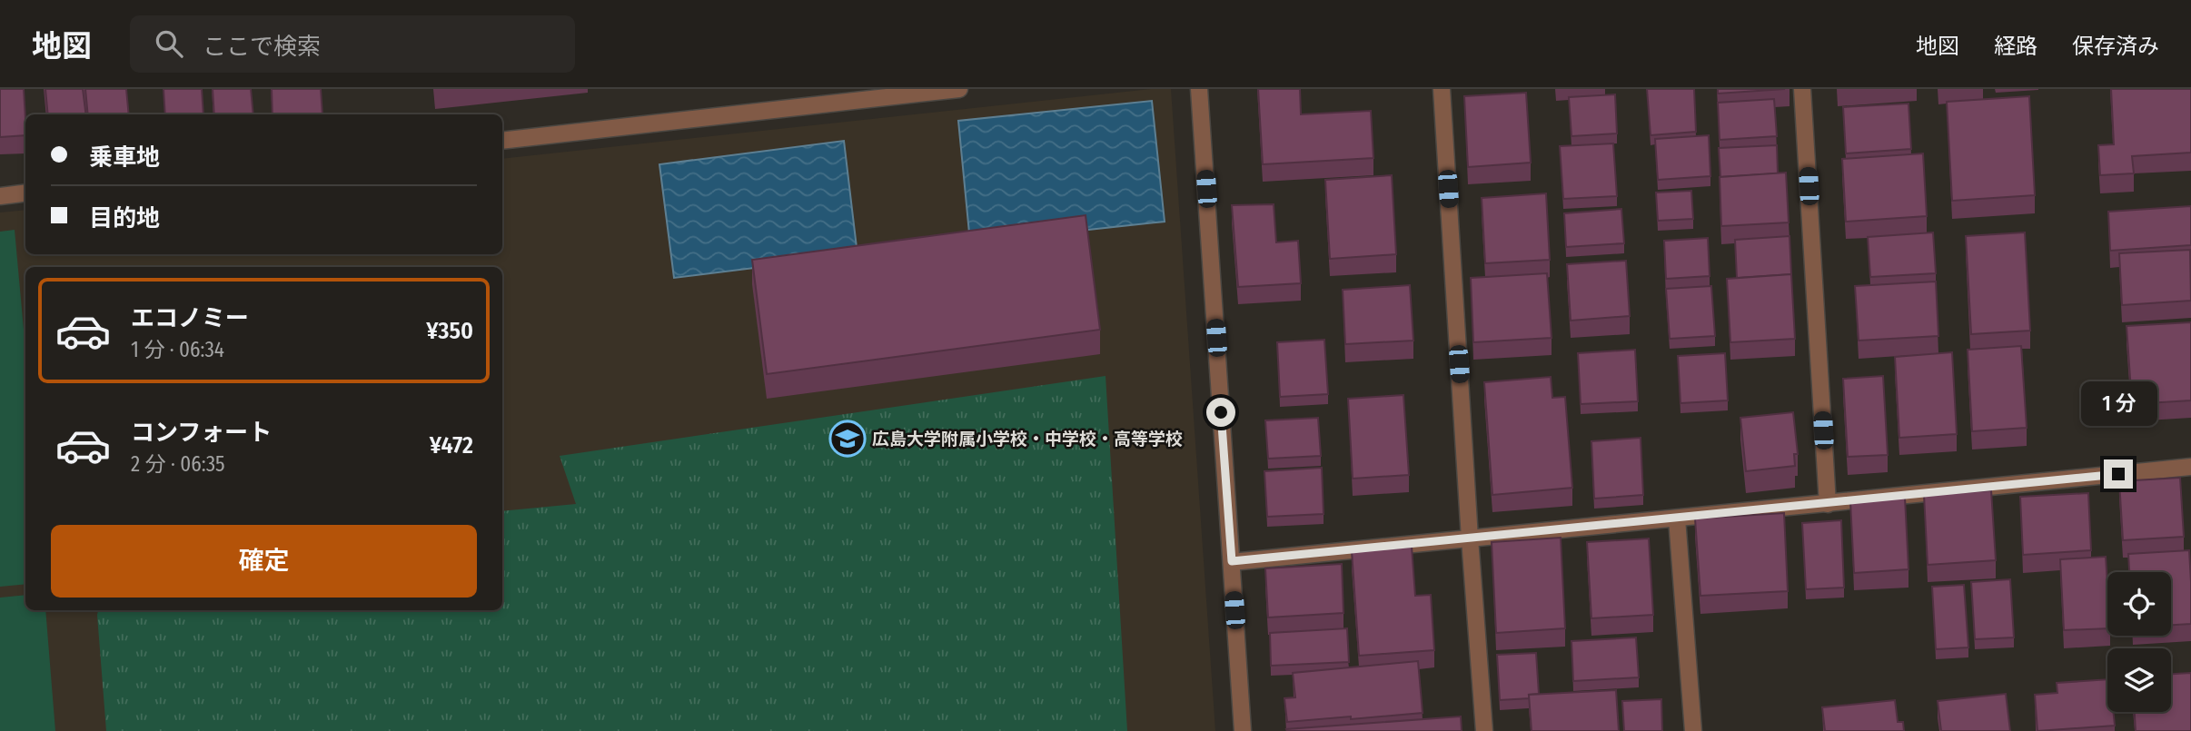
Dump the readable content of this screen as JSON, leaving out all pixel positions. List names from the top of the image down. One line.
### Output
{"places":{"school or university":["広島大学附属小学校・中学校・高等学校"]},"page":{"header":"地図","search":"ここで検索","nav":["地図","経路","保存済み"],"banner":["乗車地","目的地"],"list":[{"name":"エコノミー","note":"1 分 · 06:34","value":"¥350"},{"name":"コンフォート","note":"2 分 · 06:35","value":"¥472"}],"bubble":"1 分","buttons":"確定"}}
